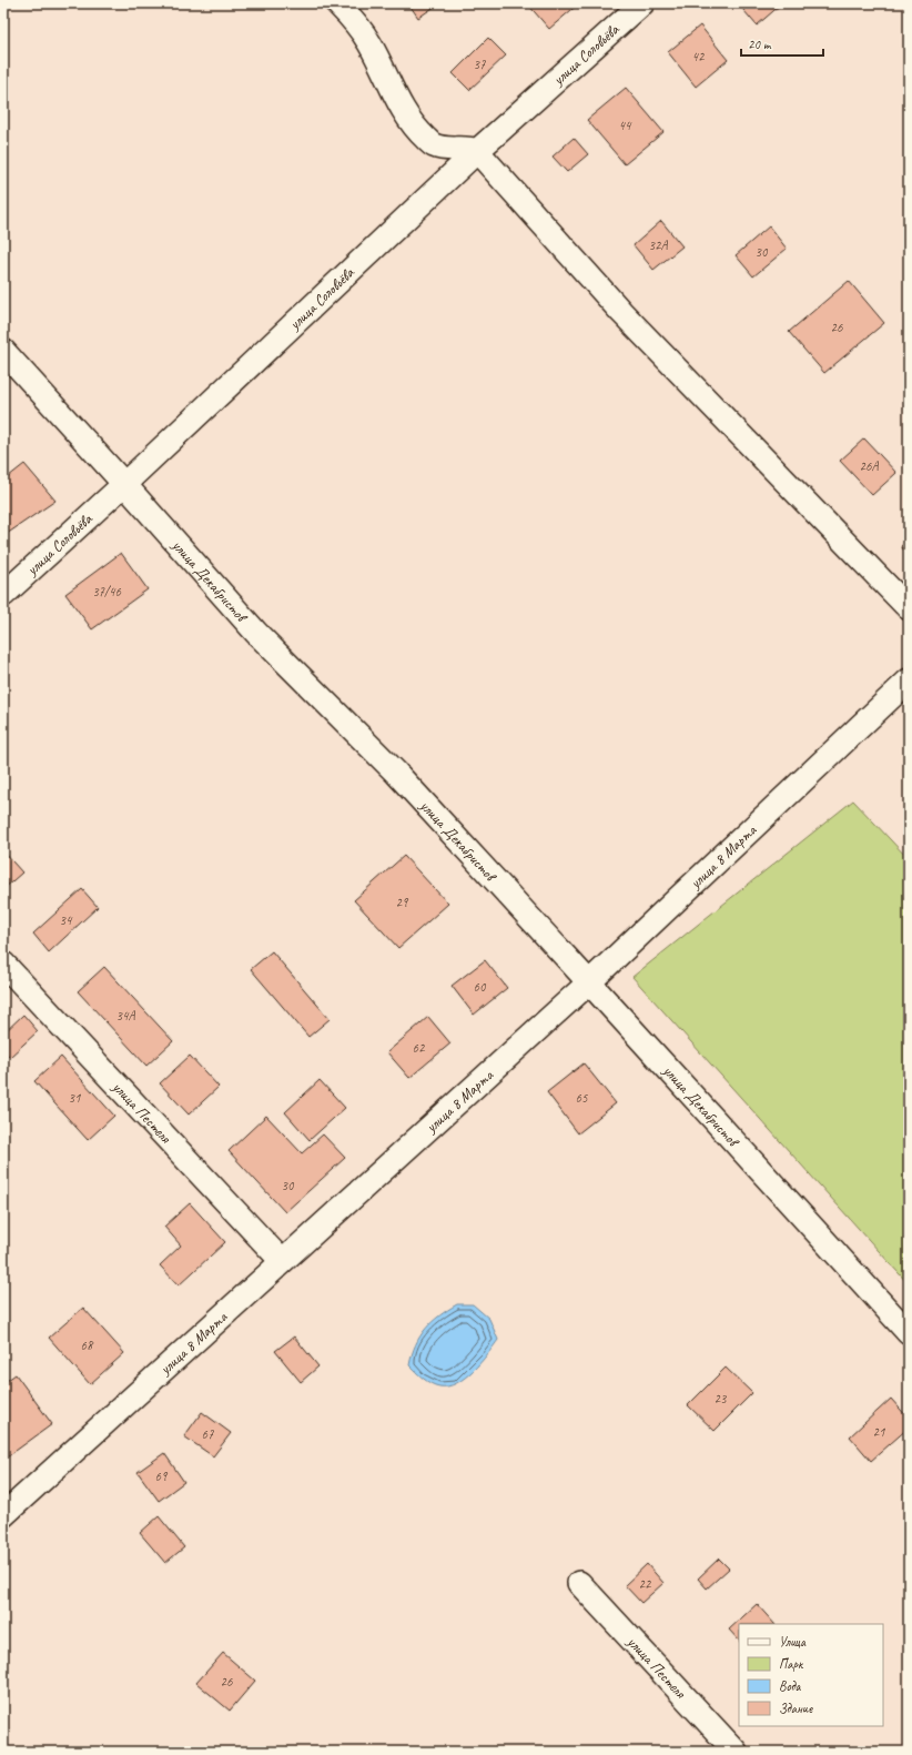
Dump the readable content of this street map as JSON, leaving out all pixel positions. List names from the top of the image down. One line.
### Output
{"streets":{"street":["улица Соловьёва","улица Декабристов","улица 8 Марта","улица Пестеля"]},"crossings":[["улица Соловьёва","улица Декабристов"],["улица Декабристов","улица 8 Марта"],["улица 8 Марта","улица Пестеля"]],"house_numbers":["42","37","44","32А","30","26","26А","37/46","29","34","60","34А","62","31","65","30","68","23","21","67","69","22","26"],"legend":["Улица","Парк","Вода","Здание"],"scale_bar":"20 m"}
